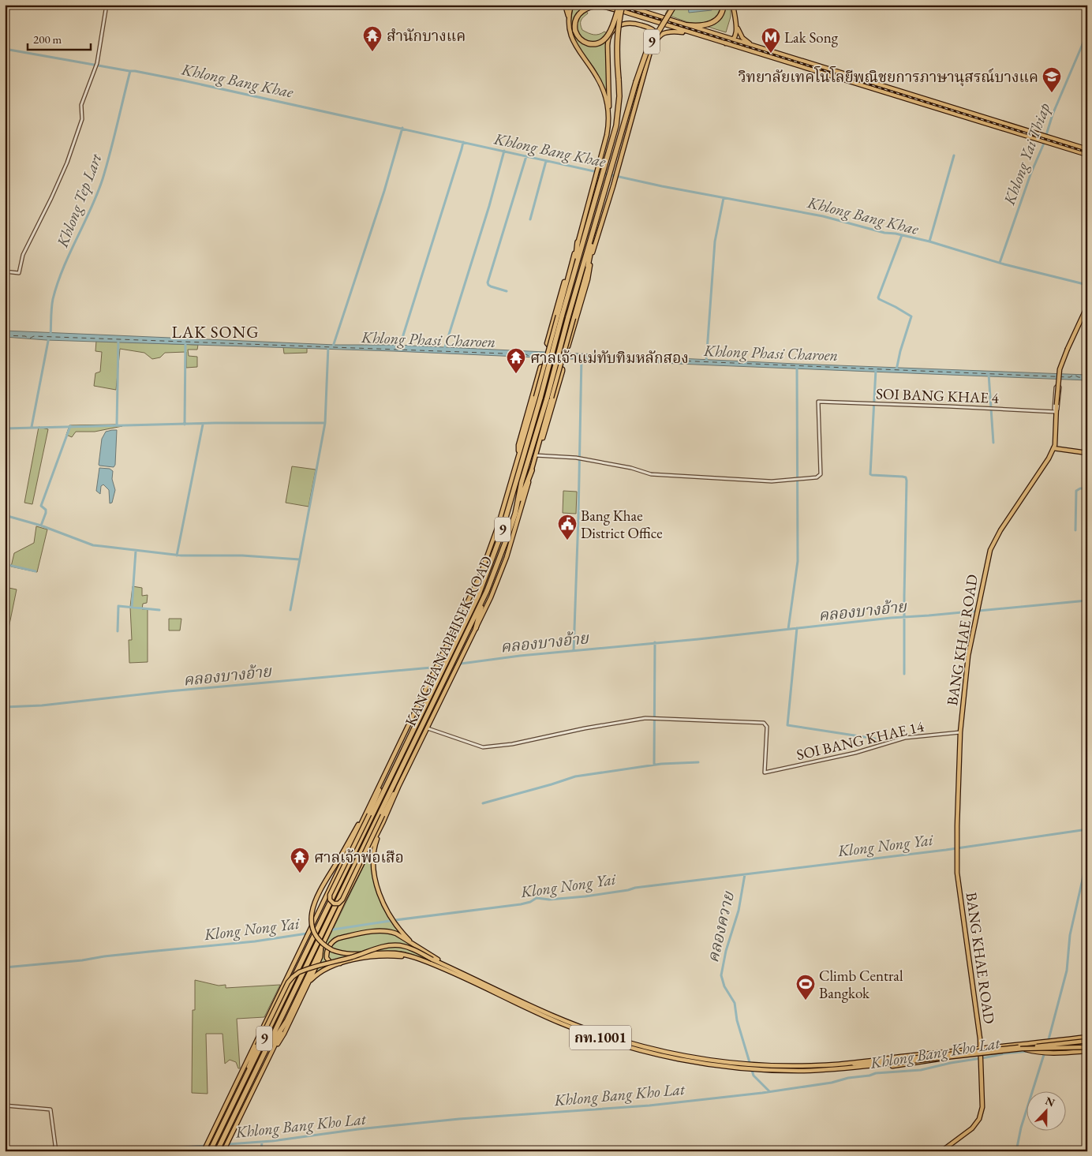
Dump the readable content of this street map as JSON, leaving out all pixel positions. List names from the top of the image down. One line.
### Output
{"streets":{"highway":["9","KANCHANAPHISEK ROAD"],"main road":["BANG KHAE ROAD","กท.1001"],"street":["SOI BANG KHAE 4","SOI BANG KHAE 14"]},"crossings":[["SOI BANG KHAE 4","BANG KHAE ROAD"],["BANG KHAE ROAD","SOI BANG KHAE 14"],["BANG KHAE ROAD","กท.1001"]],"districts":["LAK SONG"],"water":["Khlong Bang Khae","Khlong Yai Thiap","Khlong Tep Lart","Khlong Phasi Charoen","คลองบางอ้าย","Klong Nong Yai","คลองควาย","Khlong Bang Kho Lat"],"places":{"temple":["สำนักบางแค","ศาลเจ้าแม่ทับทิมหลักสอง","ศาลเจ้าพ่อเสือ"],"metro station":["Lak Song"],"school or university":["วิทยาลัยเทคโนโลยีพณิชยการภาษานุสรณ์บางแค"],"public building":["Bang Khae District Office"],"sports":["Climb Central Bangkok"]},"scale_bar":"200 m","north":"top"}
